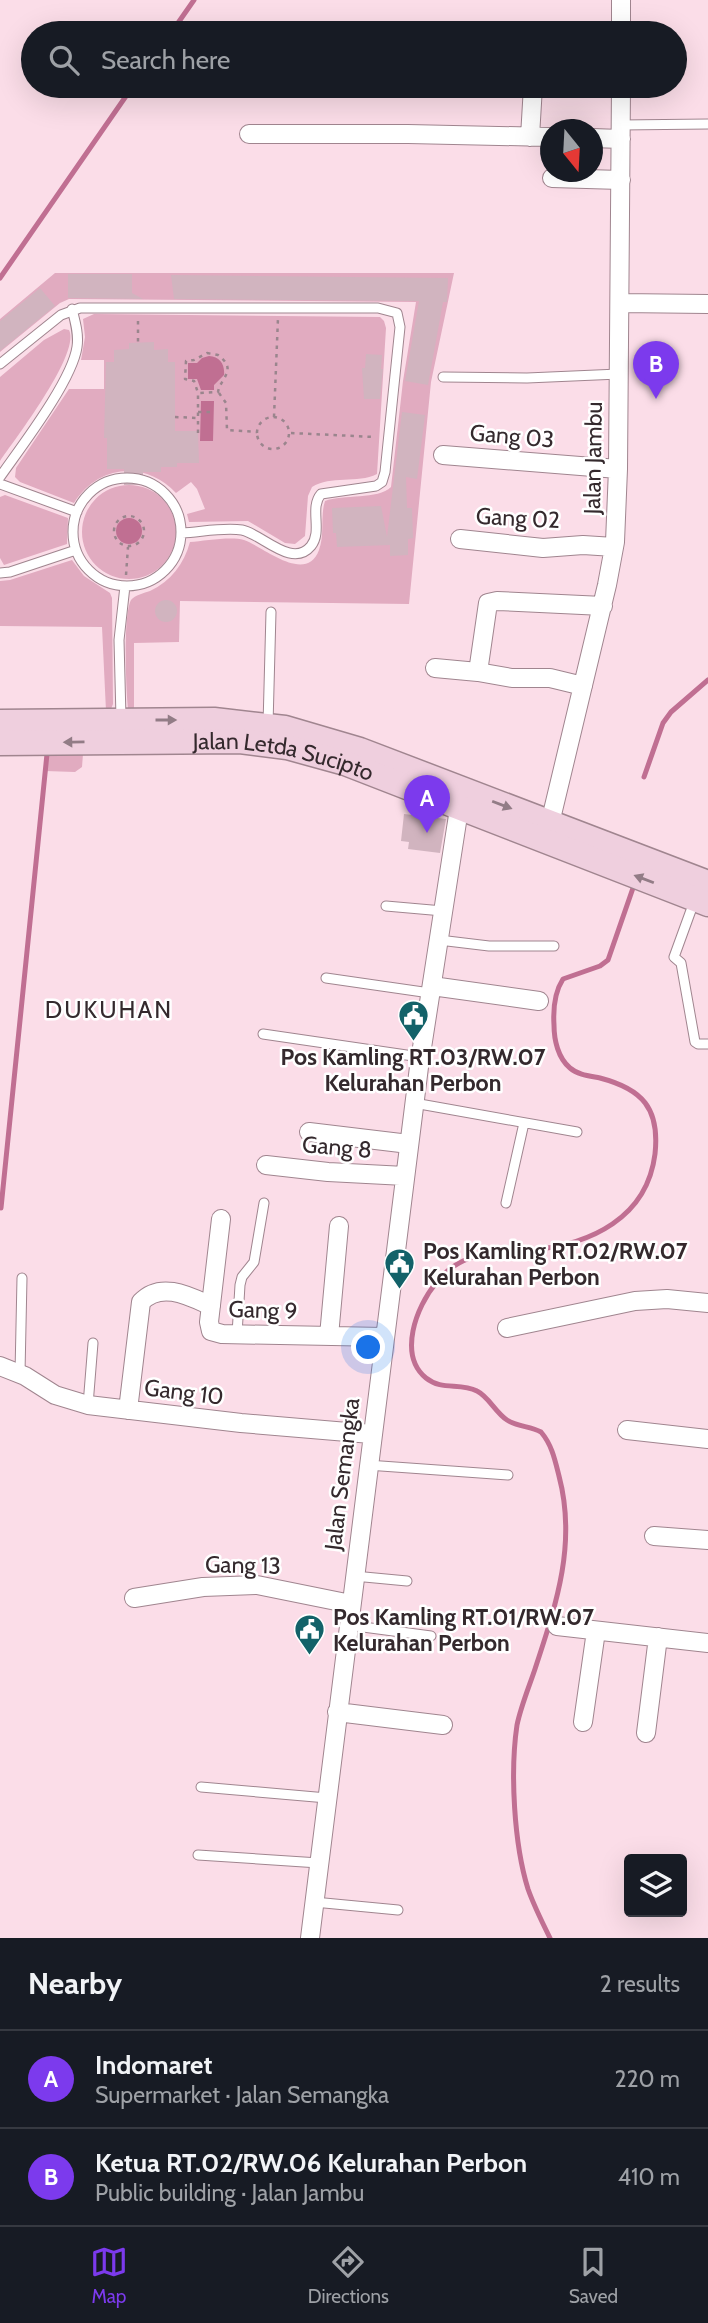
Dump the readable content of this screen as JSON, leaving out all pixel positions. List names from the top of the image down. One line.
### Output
{"streets":{"main road":["Jalan Letda Sucipto"],"street":["Gang 03","Jalan Jambu","Gang 02","Gang 8","Gang 9","Gang 10","Jalan Semangka","Gang 13"]},"crossings":[["Gang 03","Jalan Jambu"],["Jalan Jambu","Gang 02"],["Jalan Jambu","Jalan Letda Sucipto"],["Jalan Letda Sucipto","Jalan Semangka"],["Gang 8","Jalan Semangka"],["Gang 9","Jalan Semangka"],["Gang 10","Jalan Semangka"],["Jalan Semangka","Gang 13"]],"districts":["DUKUHAN"],"places":{"public building":["Pos Kamling RT.03/RW.07 Kelurahan Perbon","Pos Kamling RT.02/RW.07 Kelurahan Perbon","Pos Kamling RT.01/RW.07 Kelurahan Perbon"]},"north":"bottom","page":{"search":"Search here","pins":["B","A"],"heading":["Nearby","2 results"],"list":[{"mark":"A","name":"Indomaret","note":"Supermarket · Jalan Semangka","value":"220 m"},{"mark":"B","name":"Ketua RT.02/RW.06 Kelurahan Perbon","note":"Public building · Jalan Jambu","value":"410 m"}],"nav":["Map","Directions","Saved"]}}
